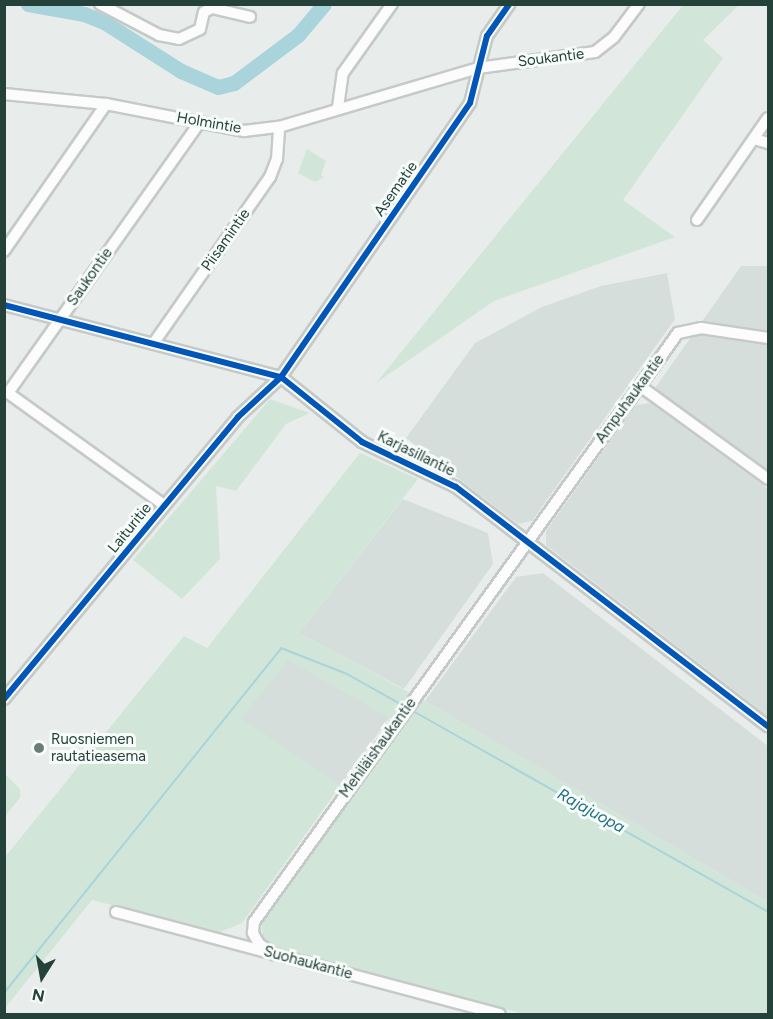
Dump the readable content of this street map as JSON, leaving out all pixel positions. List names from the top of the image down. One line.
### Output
{"streets":{"street":["Soukantie","Holmintie","Asematie","Piisamintie","Saukontie","Ampuhaukantie","Karjasillantie","Laituritie","Mehiläishaukantie","Suohaukantie"]},"crossings":[["Soukantie","Holmintie"],["Soukantie","Asematie"],["Holmintie","Asematie"],["Holmintie","Piisamintie"],["Holmintie","Saukontie"],["Asematie","Karjasillantie"],["Asematie","Laituritie"],["Piisamintie","Karjasillantie"],["Saukontie","Karjasillantie"],["Saukontie","Laituritie"],["Ampuhaukantie","Karjasillantie"],["Ampuhaukantie","Mehiläishaukantie"],["Karjasillantie","Laituritie"],["Karjasillantie","Mehiläishaukantie"],["Mehiläishaukantie","Suohaukantie"]],"water":["Rajajuopa"],"places":["Ruosniemen rautatieasema"],"north":"bottom"}
